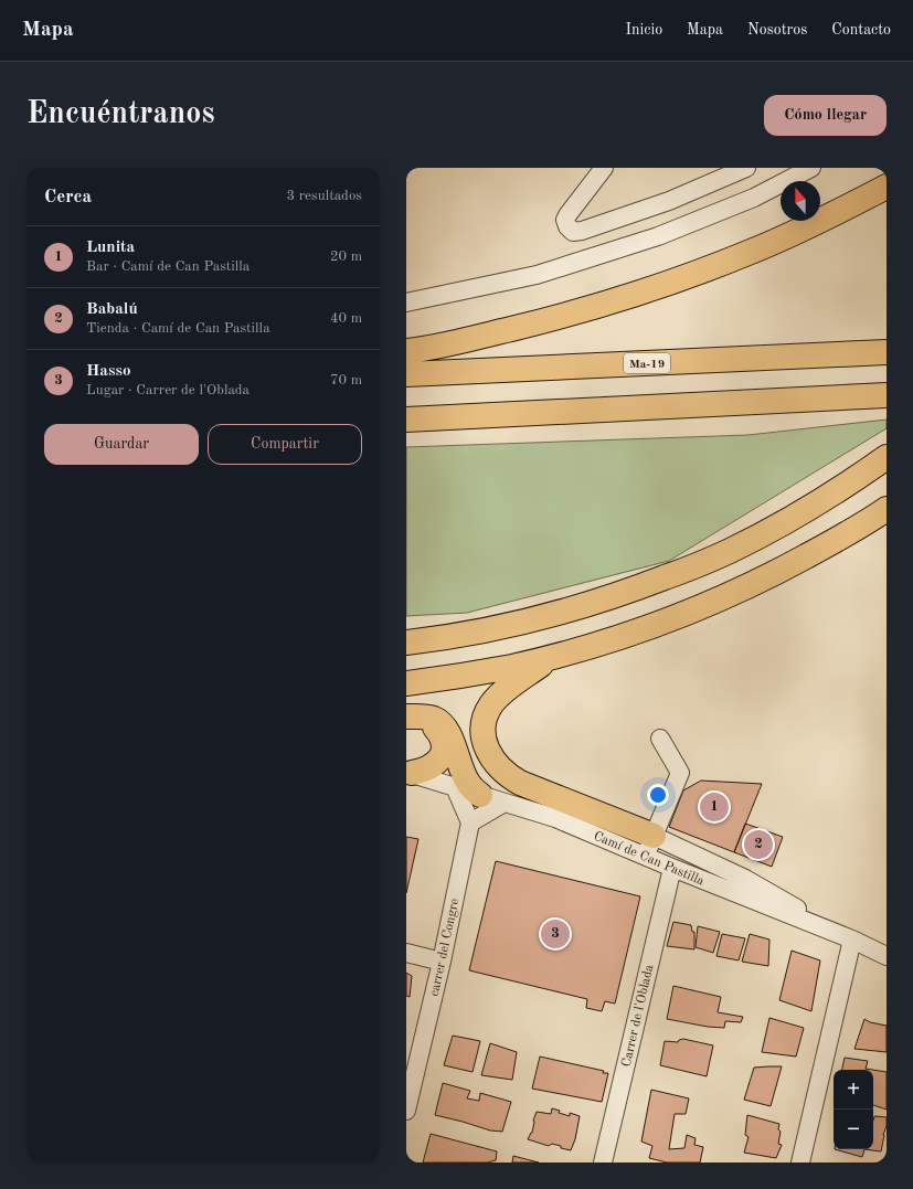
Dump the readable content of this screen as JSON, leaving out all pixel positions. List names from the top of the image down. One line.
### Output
{"streets":{"highway":["Ma-19"],"street":["Camí de Can Pastilla","carrer del Congre","Carrer de l'Oblada"]},"crossings":[["Camí de Can Pastilla","Carrer de l'Oblada"]],"north":"top","page":{"header":"Mapa","nav":["Inicio","Mapa","Nosotros","Contacto"],"buttons":["Cómo llegar",["Guardar","Compartir"]],"title":"Encuéntranos","heading":["Cerca","3 resultados"],"list":[{"mark":"1","name":"Lunita","note":"Bar · Camí de Can Pastilla","value":"20 m"},{"mark":"2","name":"Babalú","note":"Tienda · Camí de Can Pastilla","value":"40 m"},{"mark":"3","name":"Hasso","note":"Lugar · Carrer de l'Oblada","value":"70 m"}],"pins":["1","2","3"],"map_buttons":["+","−"]}}
